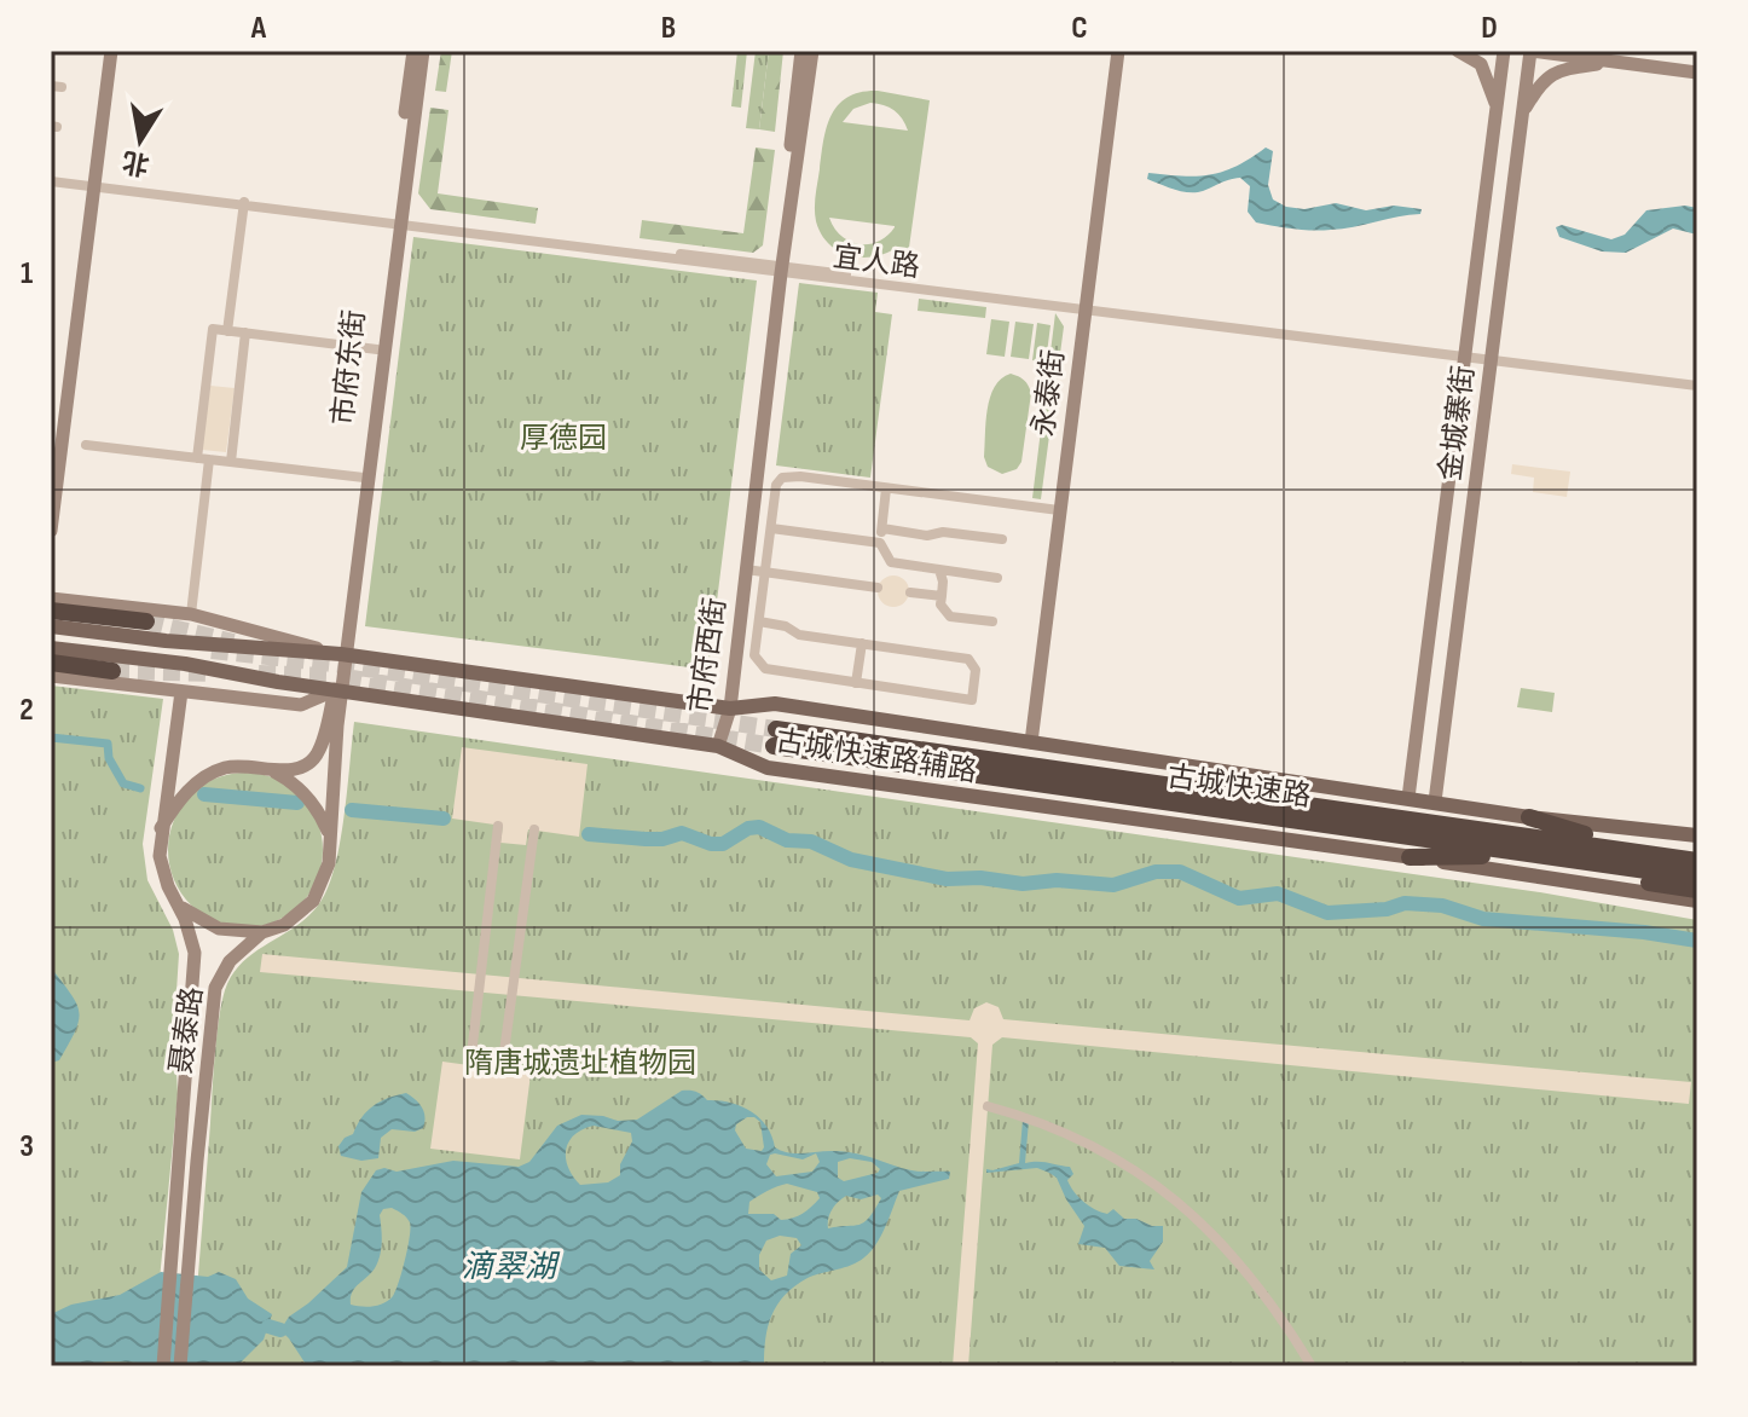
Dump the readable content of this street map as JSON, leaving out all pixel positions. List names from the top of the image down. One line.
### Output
{"streets":{"highway":["古城快速路"],"main road":["市府东街","永泰街","金城寨街","市府西街","古城快速路辅路","聂泰路"],"street":["宜人路"]},"crossings":[["宜人路","市府东街"],["宜人路","永泰街"],["宜人路","金城寨街"],["宜人路","市府西街"],["市府东街","古城快速路辅路"],["市府东街","聂泰路"],["永泰街","古城快速路辅路"],["金城寨街","古城快速路辅路"],["市府西街","古城快速路辅路"],["古城快速路辅路","聂泰路"]],"water":["滴翠湖"],"parks":["厚德园","隋唐城遗址植物园"],"north":"bottom","grid":{"columns":["A","B","C","D"],"rows":["1","2","3"]}}
